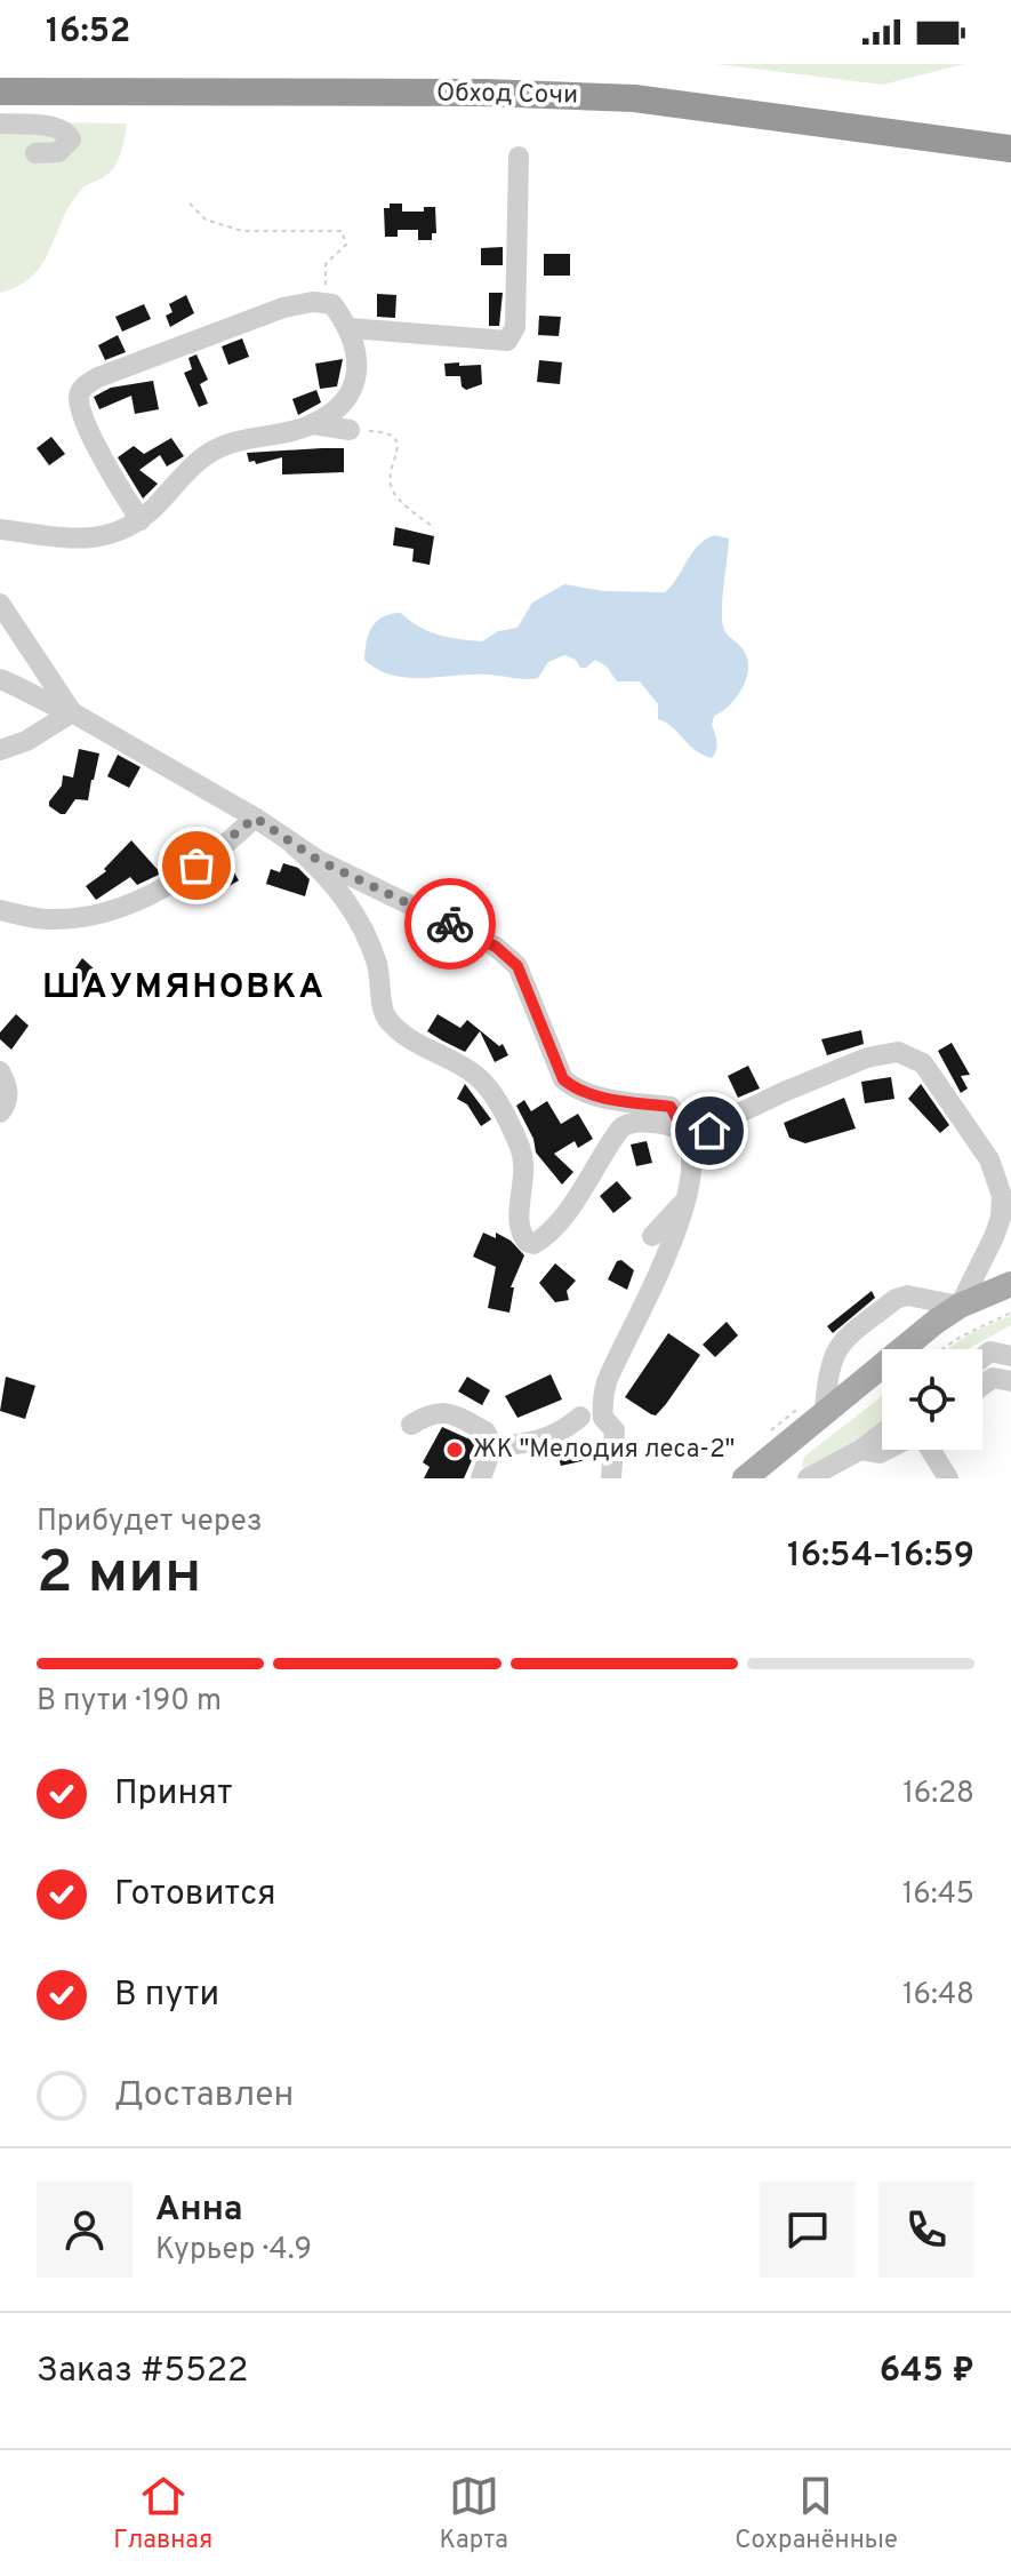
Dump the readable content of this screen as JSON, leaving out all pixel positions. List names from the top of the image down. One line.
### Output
{"streets":{"highway":["Обход Сочи"]},"districts":["ШАУМЯНОВКА"],"places":["ЖК \"Мелодия леса-2\""],"page":{"status":"16:52","heading":["2 мин","Прибудет через","16:54–16:59"],"panel":["Анна","Курьер · 4.9","Заказ #5522","645 ₽"],"bar":"В пути · 190 m","list":[["Принят","16:28"],["Готовится","16:45"],["В пути","16:48"],"Доставлен"],"tabs":["Главная","Карта","Сохранённые"]}}
